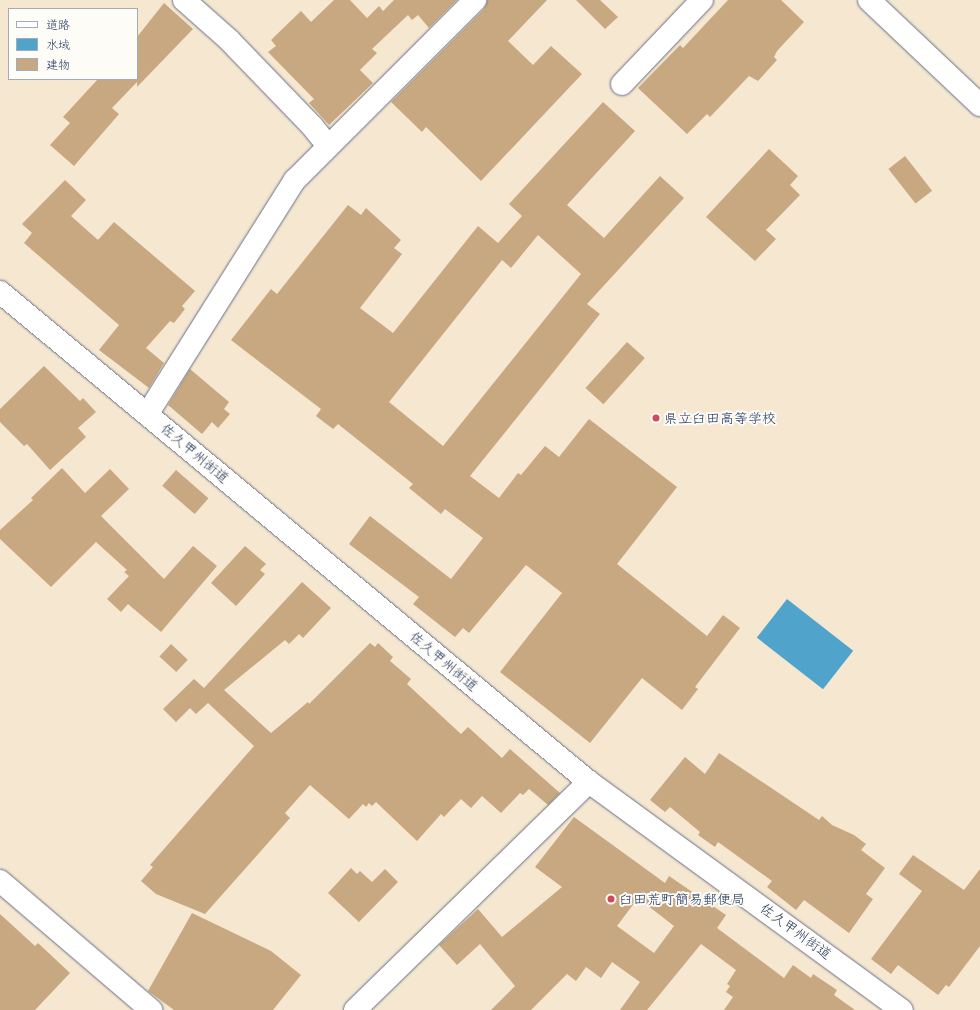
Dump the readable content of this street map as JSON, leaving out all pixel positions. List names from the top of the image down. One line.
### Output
{"streets":{"street":["佐久甲州街道"]},"places":["県立臼田高等学校","臼田荒町簡易郵便局"],"legend":["道路","水域","建物"]}
